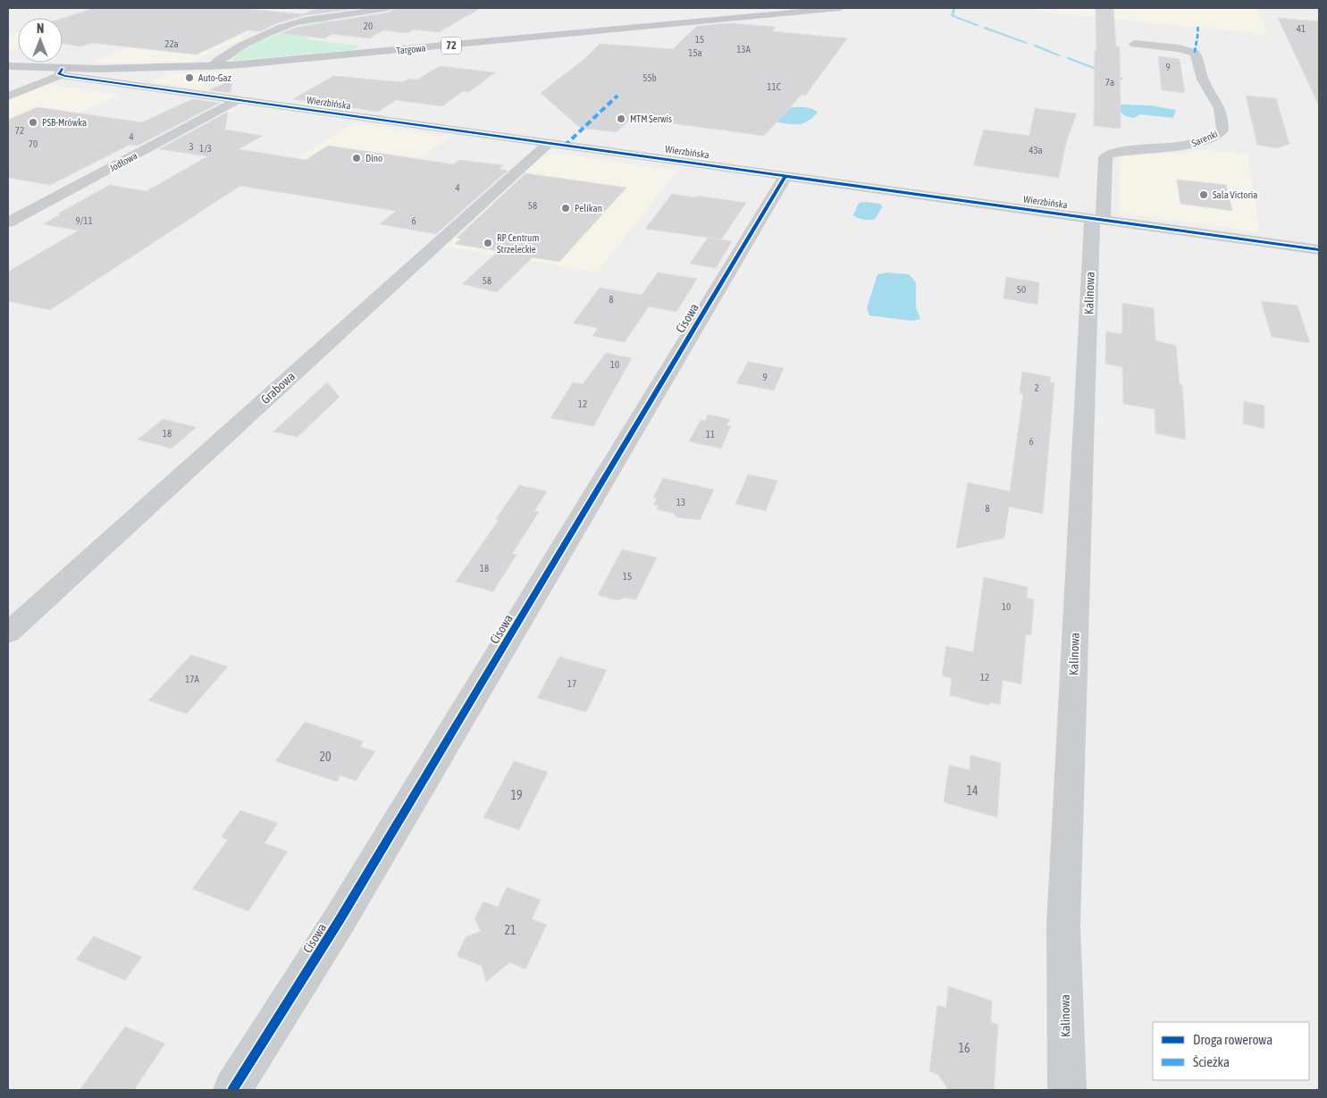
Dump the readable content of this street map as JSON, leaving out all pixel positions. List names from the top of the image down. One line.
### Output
{"streets":{"main road":["72","Targowa","Wierzbińska"],"street":["Sarenki","Jodłowa","Kalinowa","Cisowa","Grabowa"]},"crossings":[["Targowa","Wierzbińska"],["Wierzbińska","Sarenki"],["Wierzbińska","Jodłowa"],["Wierzbińska","Kalinowa"],["Wierzbińska","Cisowa"],["Wierzbińska","Grabowa"],["Sarenki","Kalinowa"]],"places":["Auto-Gaz","MTM Serwis","PSB-Mrówka","Dino","Sala Victoria","Pelikan","RP Centrum Strzeleckie"],"house_numbers":["20","41","15","22a","13A","15a","9","55b","7a","11C","72","4","70","3","1/3","43a","4","58","9/11","6","58","50","8","10","9","2","12","18","11","6","13","8","18","15","10","12","17A","17","20","14","19","21","16"],"legend":["Droga rowerowa","Ścieżka"],"north":"top"}
